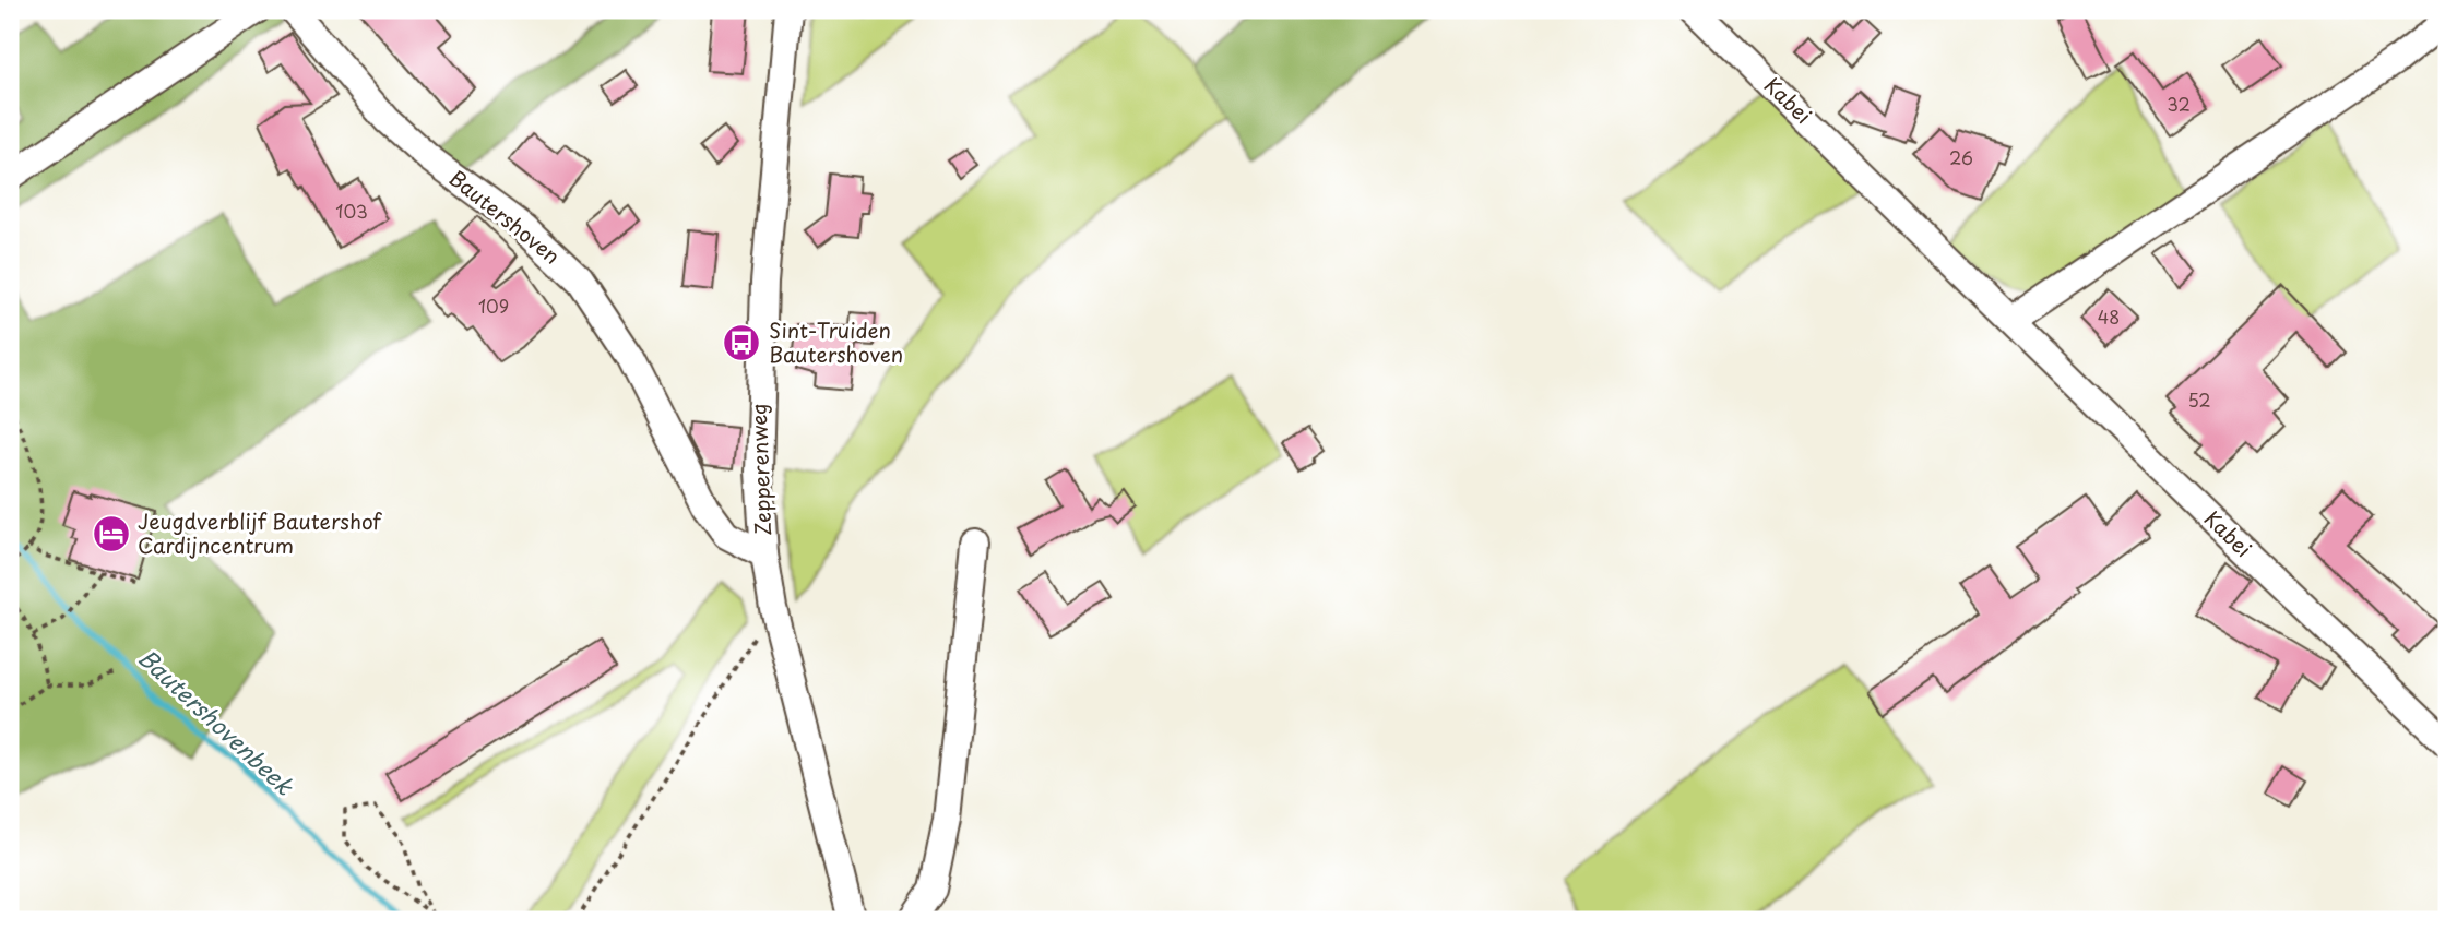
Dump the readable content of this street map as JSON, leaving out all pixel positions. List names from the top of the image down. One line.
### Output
{"streets":{"street":["Kabei","Bautershoven","Zepperenweg"]},"crossings":[["Bautershoven","Zepperenweg"]],"water":["Bautershovenbeek"],"places":{"bus stop":["Sint-Truiden Bautershoven"],"hotel":["Jeugdverblijf Bautershof Cardijncentrum"]},"house_numbers":["32","26","103","109","48","52"]}
